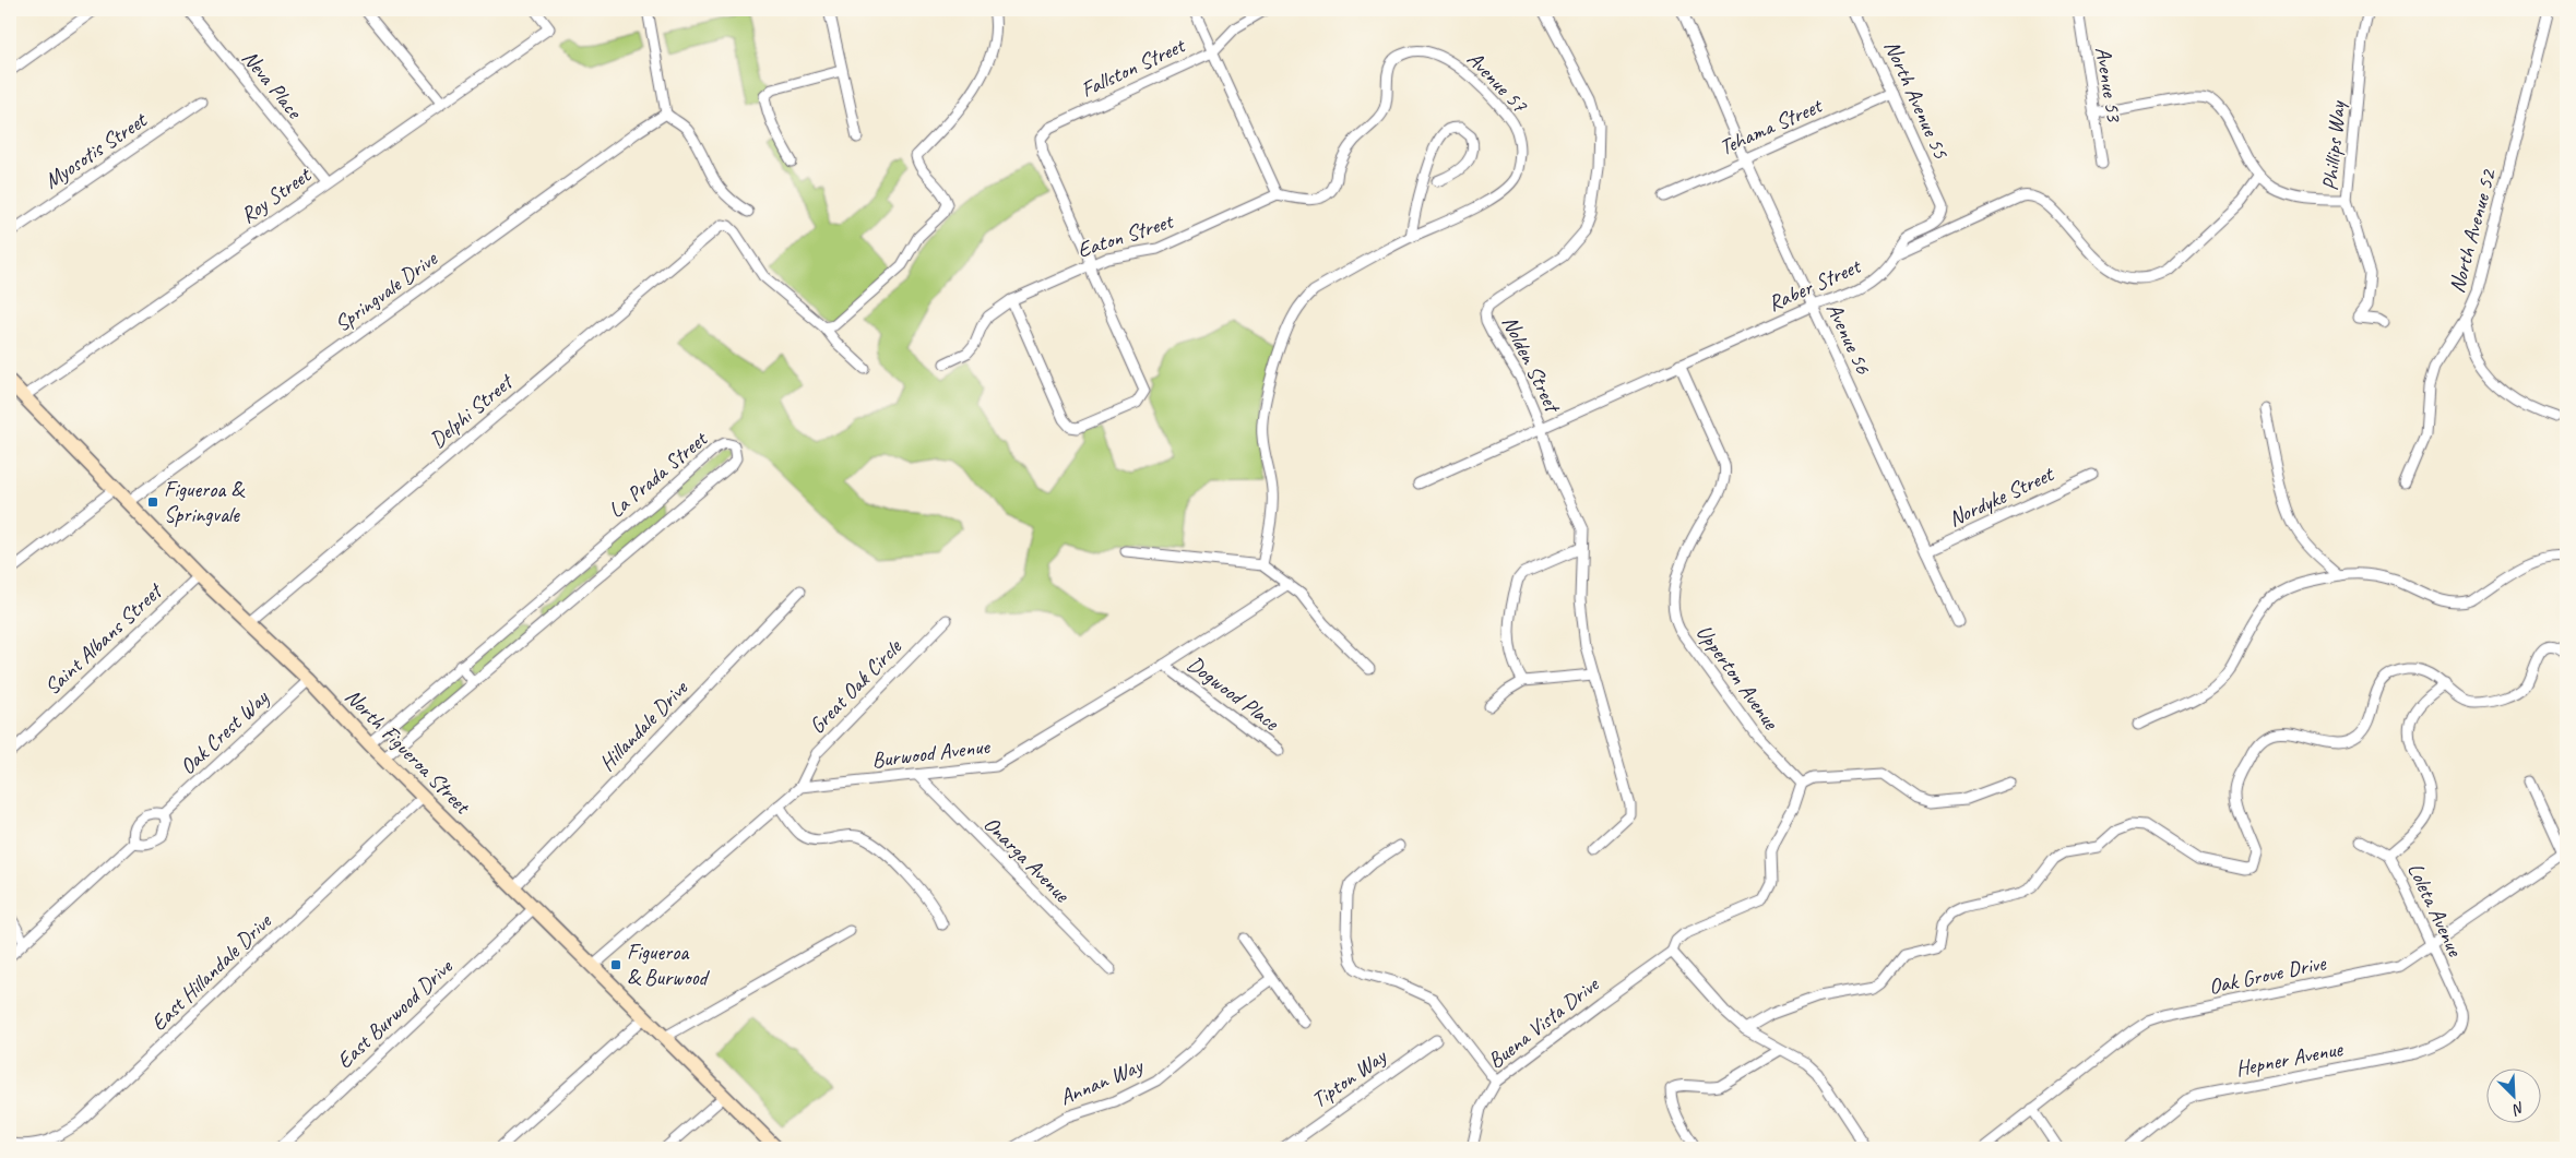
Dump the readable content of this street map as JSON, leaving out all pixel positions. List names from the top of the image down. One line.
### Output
{"streets":{"main road":["North Figueroa Street"],"street":["Fallston Street","Avenue 57","Neva Place","Avenue 53","North Avenue 55","Tehama Street","Phillips Way","Myosotis Street","Roy Street","North Avenue 52","Eaton Street","Raber Street","Springvale Drive","Avenue 56","Nolden Street","Delphi Street","La Prada Street","Nordyke Street","Saint Albans Street","Upperton Avenue","Great Oak Circle","Dogwood Place","Hillandale Drive","Oak Crest Way","Burwood Avenue","Onarga Avenue","Loleta Avenue","East Hillandale Drive","Oak Grove Drive","East Burwood Drive","Buena Vista Drive","Hepner Avenue","Tipton Way","Annan Way"]},"crossings":[["Fallston Street","Eaton Street"],["Avenue 57","Eaton Street"],["Neva Place","Roy Street"],["North Avenue 55","Tehama Street"],["North Avenue 55","Raber Street"],["Tehama Street","Avenue 56"],["Roy Street","North Figueroa Street"],["Raber Street","Avenue 56"],["Raber Street","Nolden Street"],["Raber Street","Upperton Avenue"],["Springvale Drive","North Figueroa Street"],["Avenue 56","Nordyke Street"],["Delphi Street","North Figueroa Street"],["La Prada Street","North Figueroa Street"],["Saint Albans Street","North Figueroa Street"],["Great Oak Circle","Burwood Avenue"],["Dogwood Place","Burwood Avenue"],["Hillandale Drive","North Figueroa Street"],["Oak Crest Way","North Figueroa Street"],["North Figueroa Street","East Hillandale Drive"],["North Figueroa Street","East Burwood Drive"],["Burwood Avenue","Onarga Avenue"],["Loleta Avenue","Oak Grove Drive"],["Loleta Avenue","Hepner Avenue"]],"places":{"transit":["Figueroa & Springvale","Figueroa & Burwood"]},"north":"bottom right"}
